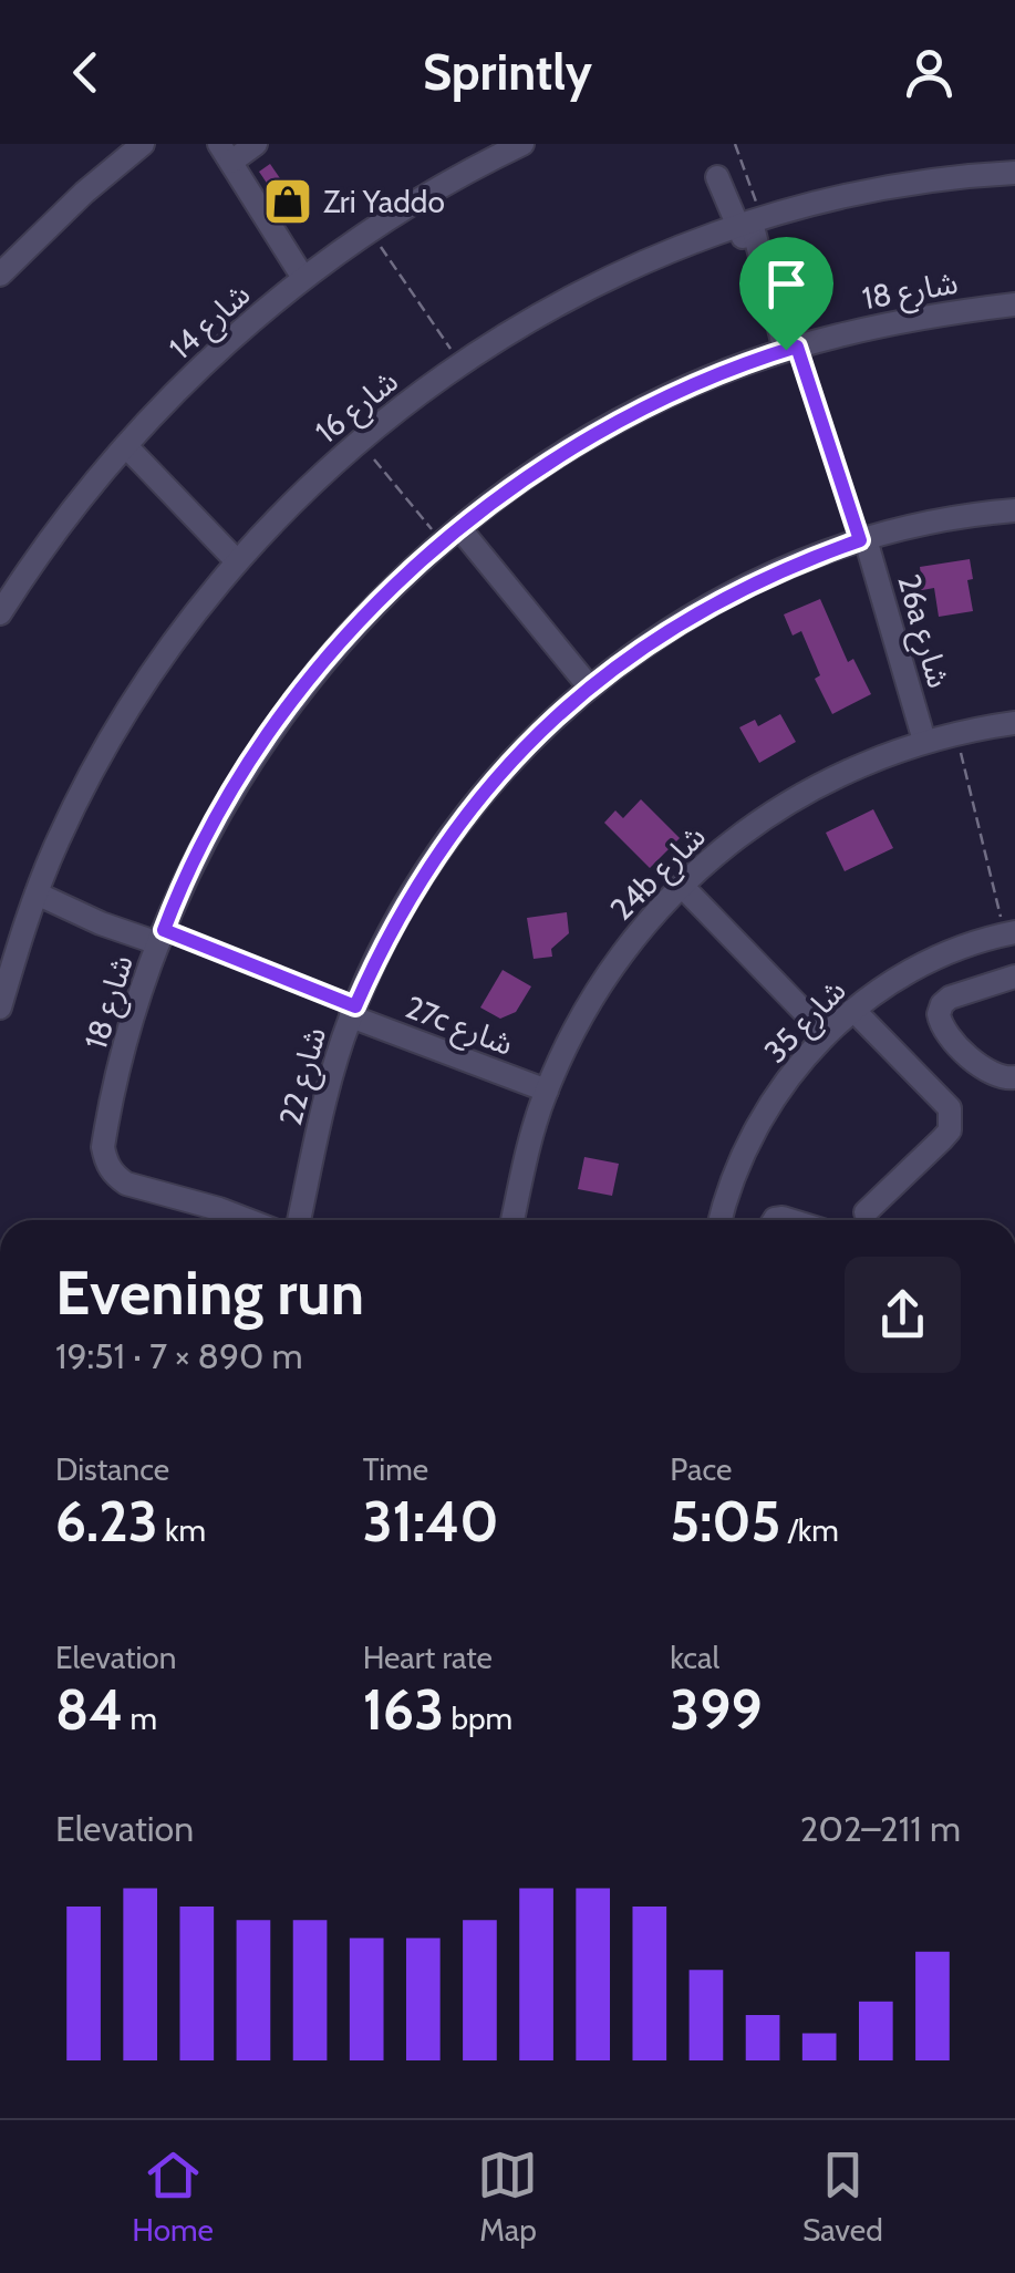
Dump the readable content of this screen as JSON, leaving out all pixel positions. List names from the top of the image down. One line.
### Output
{"streets":{"street":["شارع 18","شارع 14","شارع 16","26a شارع","24b شارع","شارع 35","27c شارع","شارع 22"]},"crossings":[["26a شارع","24b شارع"],["26a شارع","شارع 22"],["24b شارع","27c شارع"],["27c شارع","شارع 22"]],"places":{"shop":["Zri Yaddo"]},"page":{"header":"Sprintly","heading":["Evening run","19:51 · 7 × 890 m"],"stats":[["Distance","6.23 km"],["Time","31:40"],["Pace","5:05 /km"],["Elevation","84 m"],["Heart rate","163 bpm"],["kcal","399"]],"chart":["Elevation","202–211 m"],"tabs":["Home","Map","Saved"]}}
